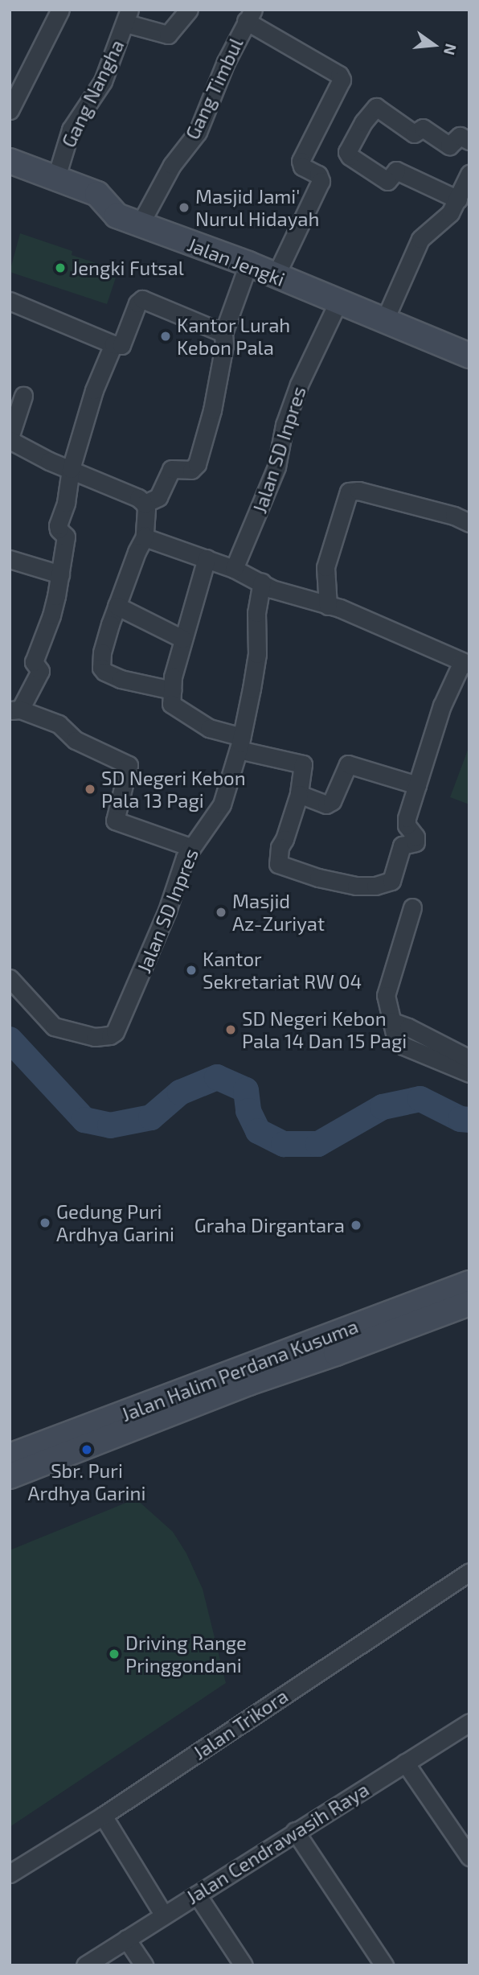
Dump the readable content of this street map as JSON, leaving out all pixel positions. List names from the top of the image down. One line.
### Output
{"streets":{"street":["Gang Timbul","Gang Nangha","Jalan Jengki","Jalan SD Inpres","Jalan Halim Perdana Kusuma","Jalan Trikora","Jalan Cendrawasih Raya"]},"crossings":[["Gang Timbul","Jalan Jengki"],["Gang Nangha","Jalan Jengki"],["Jalan Jengki","Jalan SD Inpres"]],"places":["Masjid Jami' Nurul Hidayah","Jengki Futsal","Kantor Lurah Kebon Pala","SD Negeri Kebon Pala 13 Pagi","Masjid Az-Zuriyat","Kantor Sekretariat RW 04","SD Negeri Kebon Pala 14 Dan 15 Pagi","Gedung Puri Ardhya Garini","Graha Dirgantara","Sbr. Puri Ardhya Garini","Driving Range Pringgondani"],"north":"right"}
